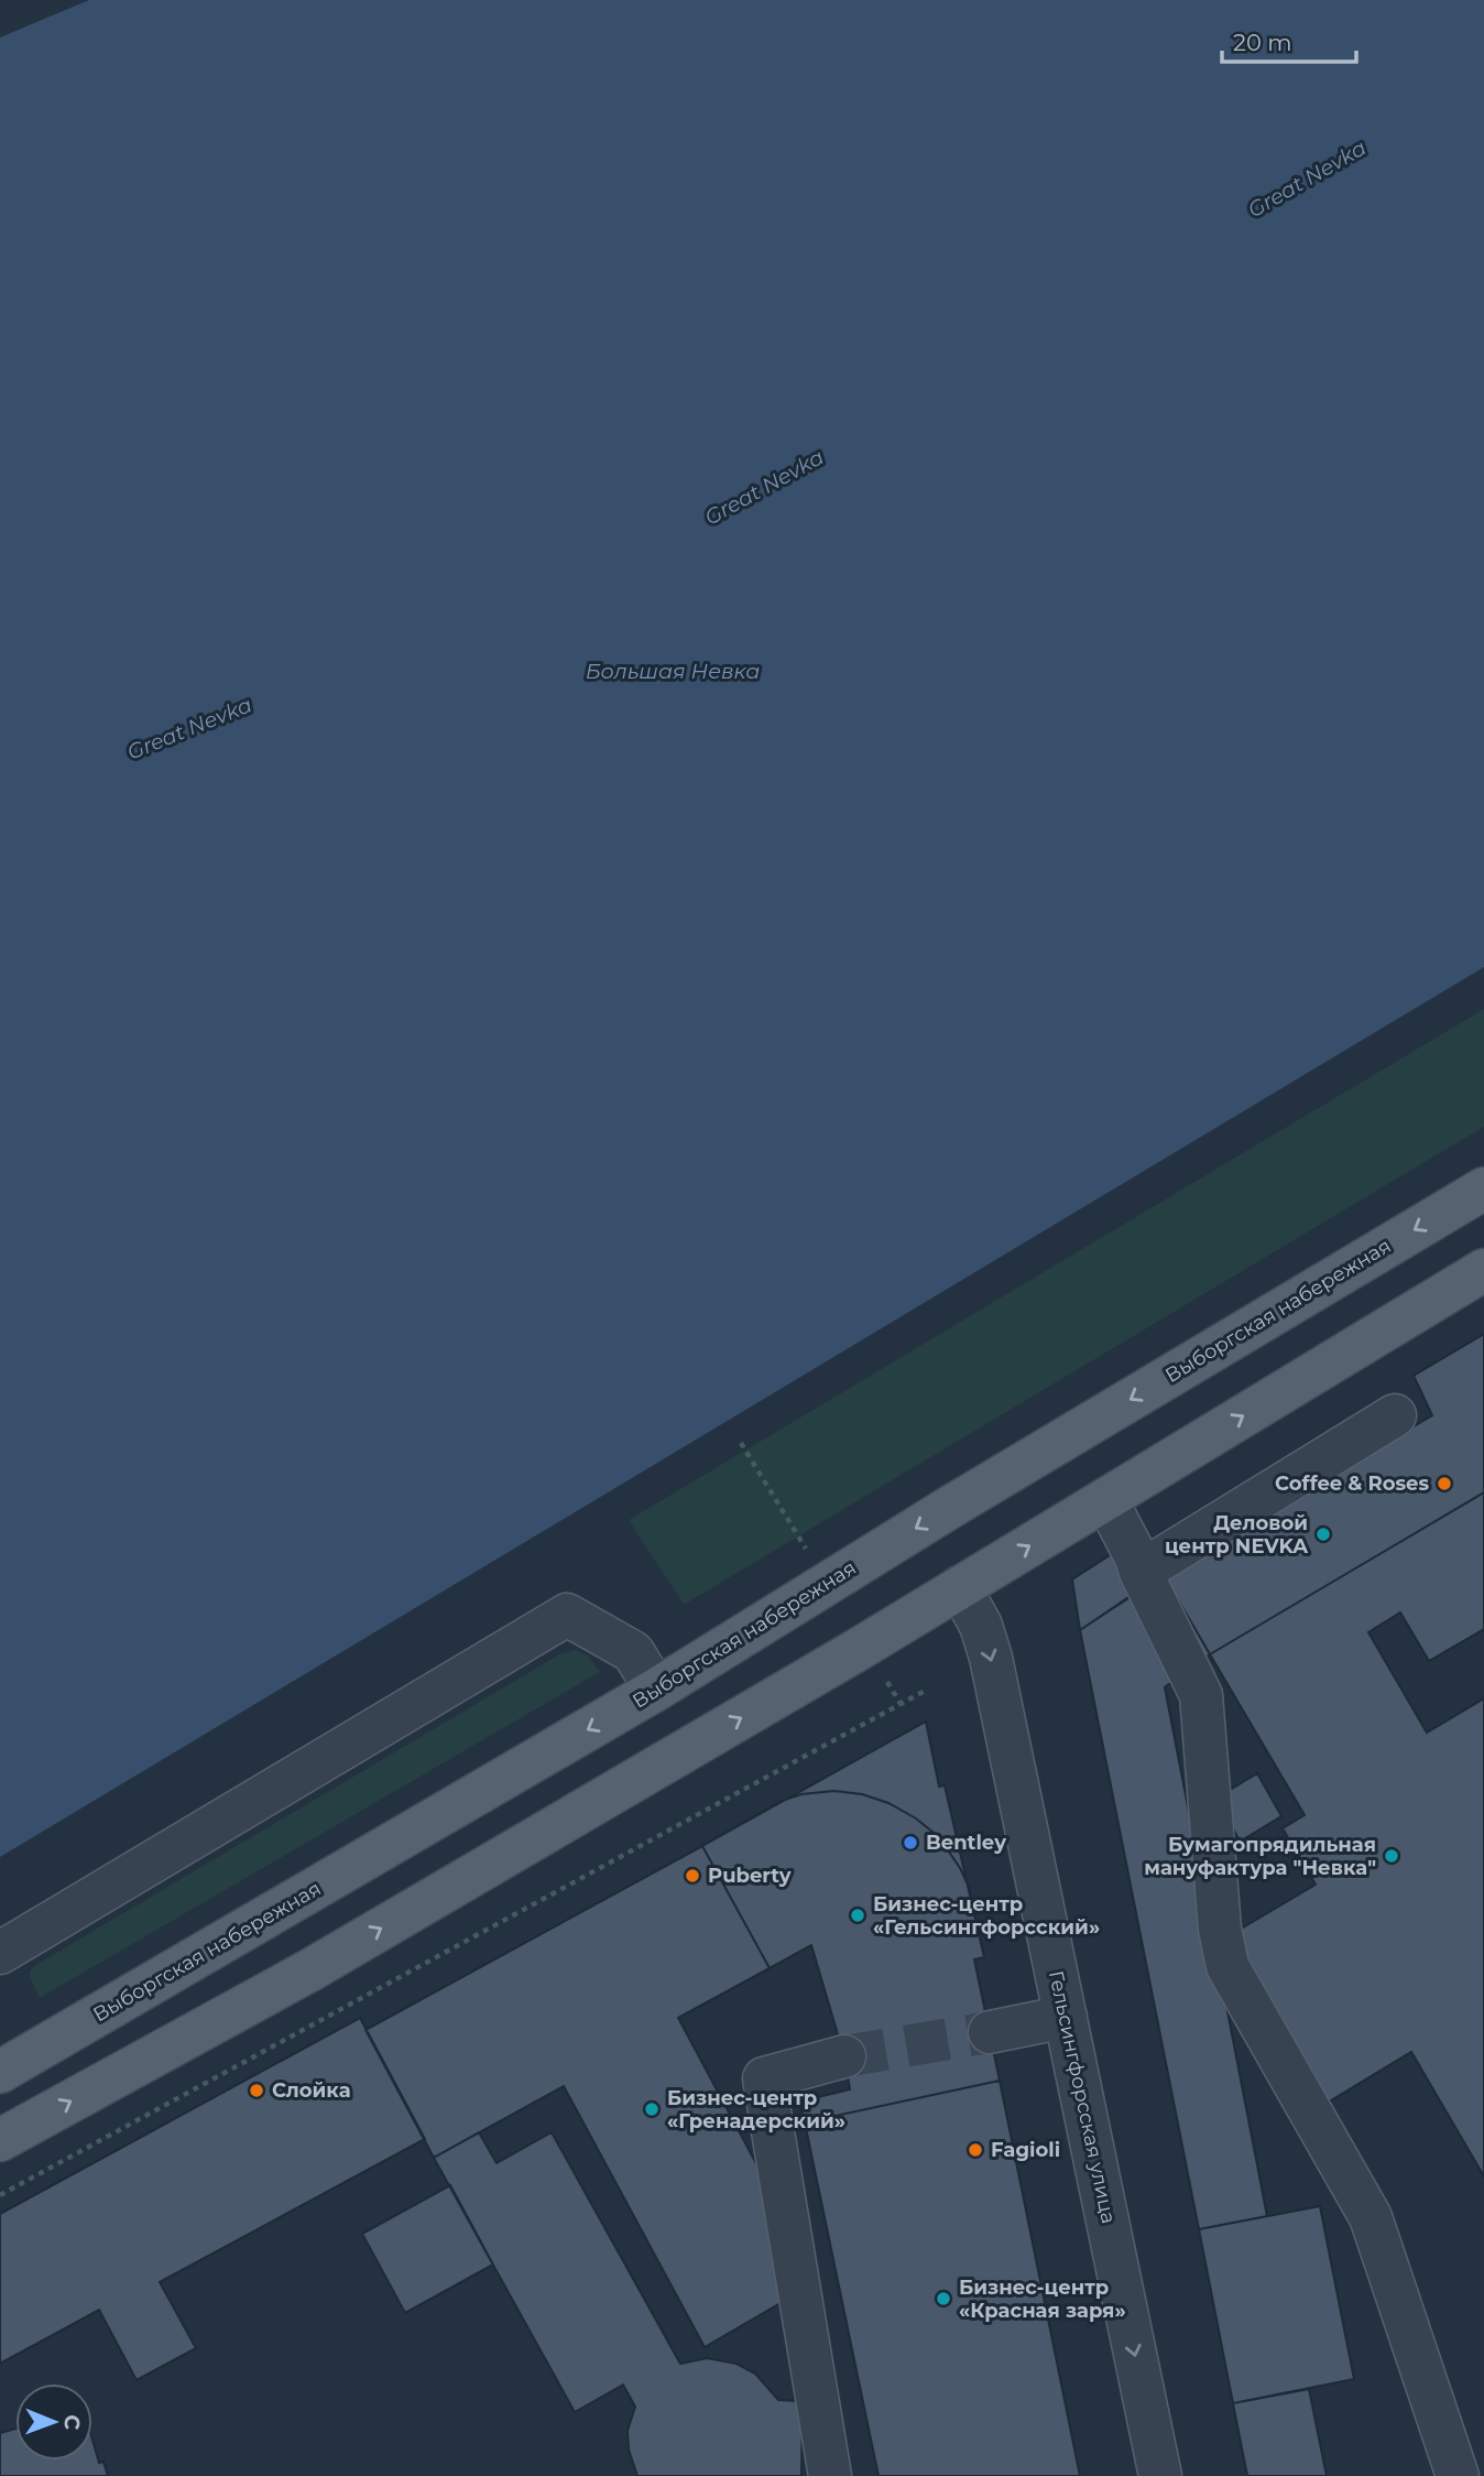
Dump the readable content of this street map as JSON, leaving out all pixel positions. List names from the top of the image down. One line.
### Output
{"streets":{"main road":["Выборгская набережная"],"street":["Гельсингфорсская улица"]},"water":["Great Nevka","Большая Невка"],"places":["Coffee & Roses","Деловой центр NEVKA","Bentley","Бумагопрядильная мануфактура \"Невка\"","Puberty","Бизнес-центр «Гельсингфорсский»","Слойка","Бизнес-центр «Гренадерский»","Fagioli","Бизнес-центр «Красная заря»"],"scale_bar":"20 m","north":"right"}
